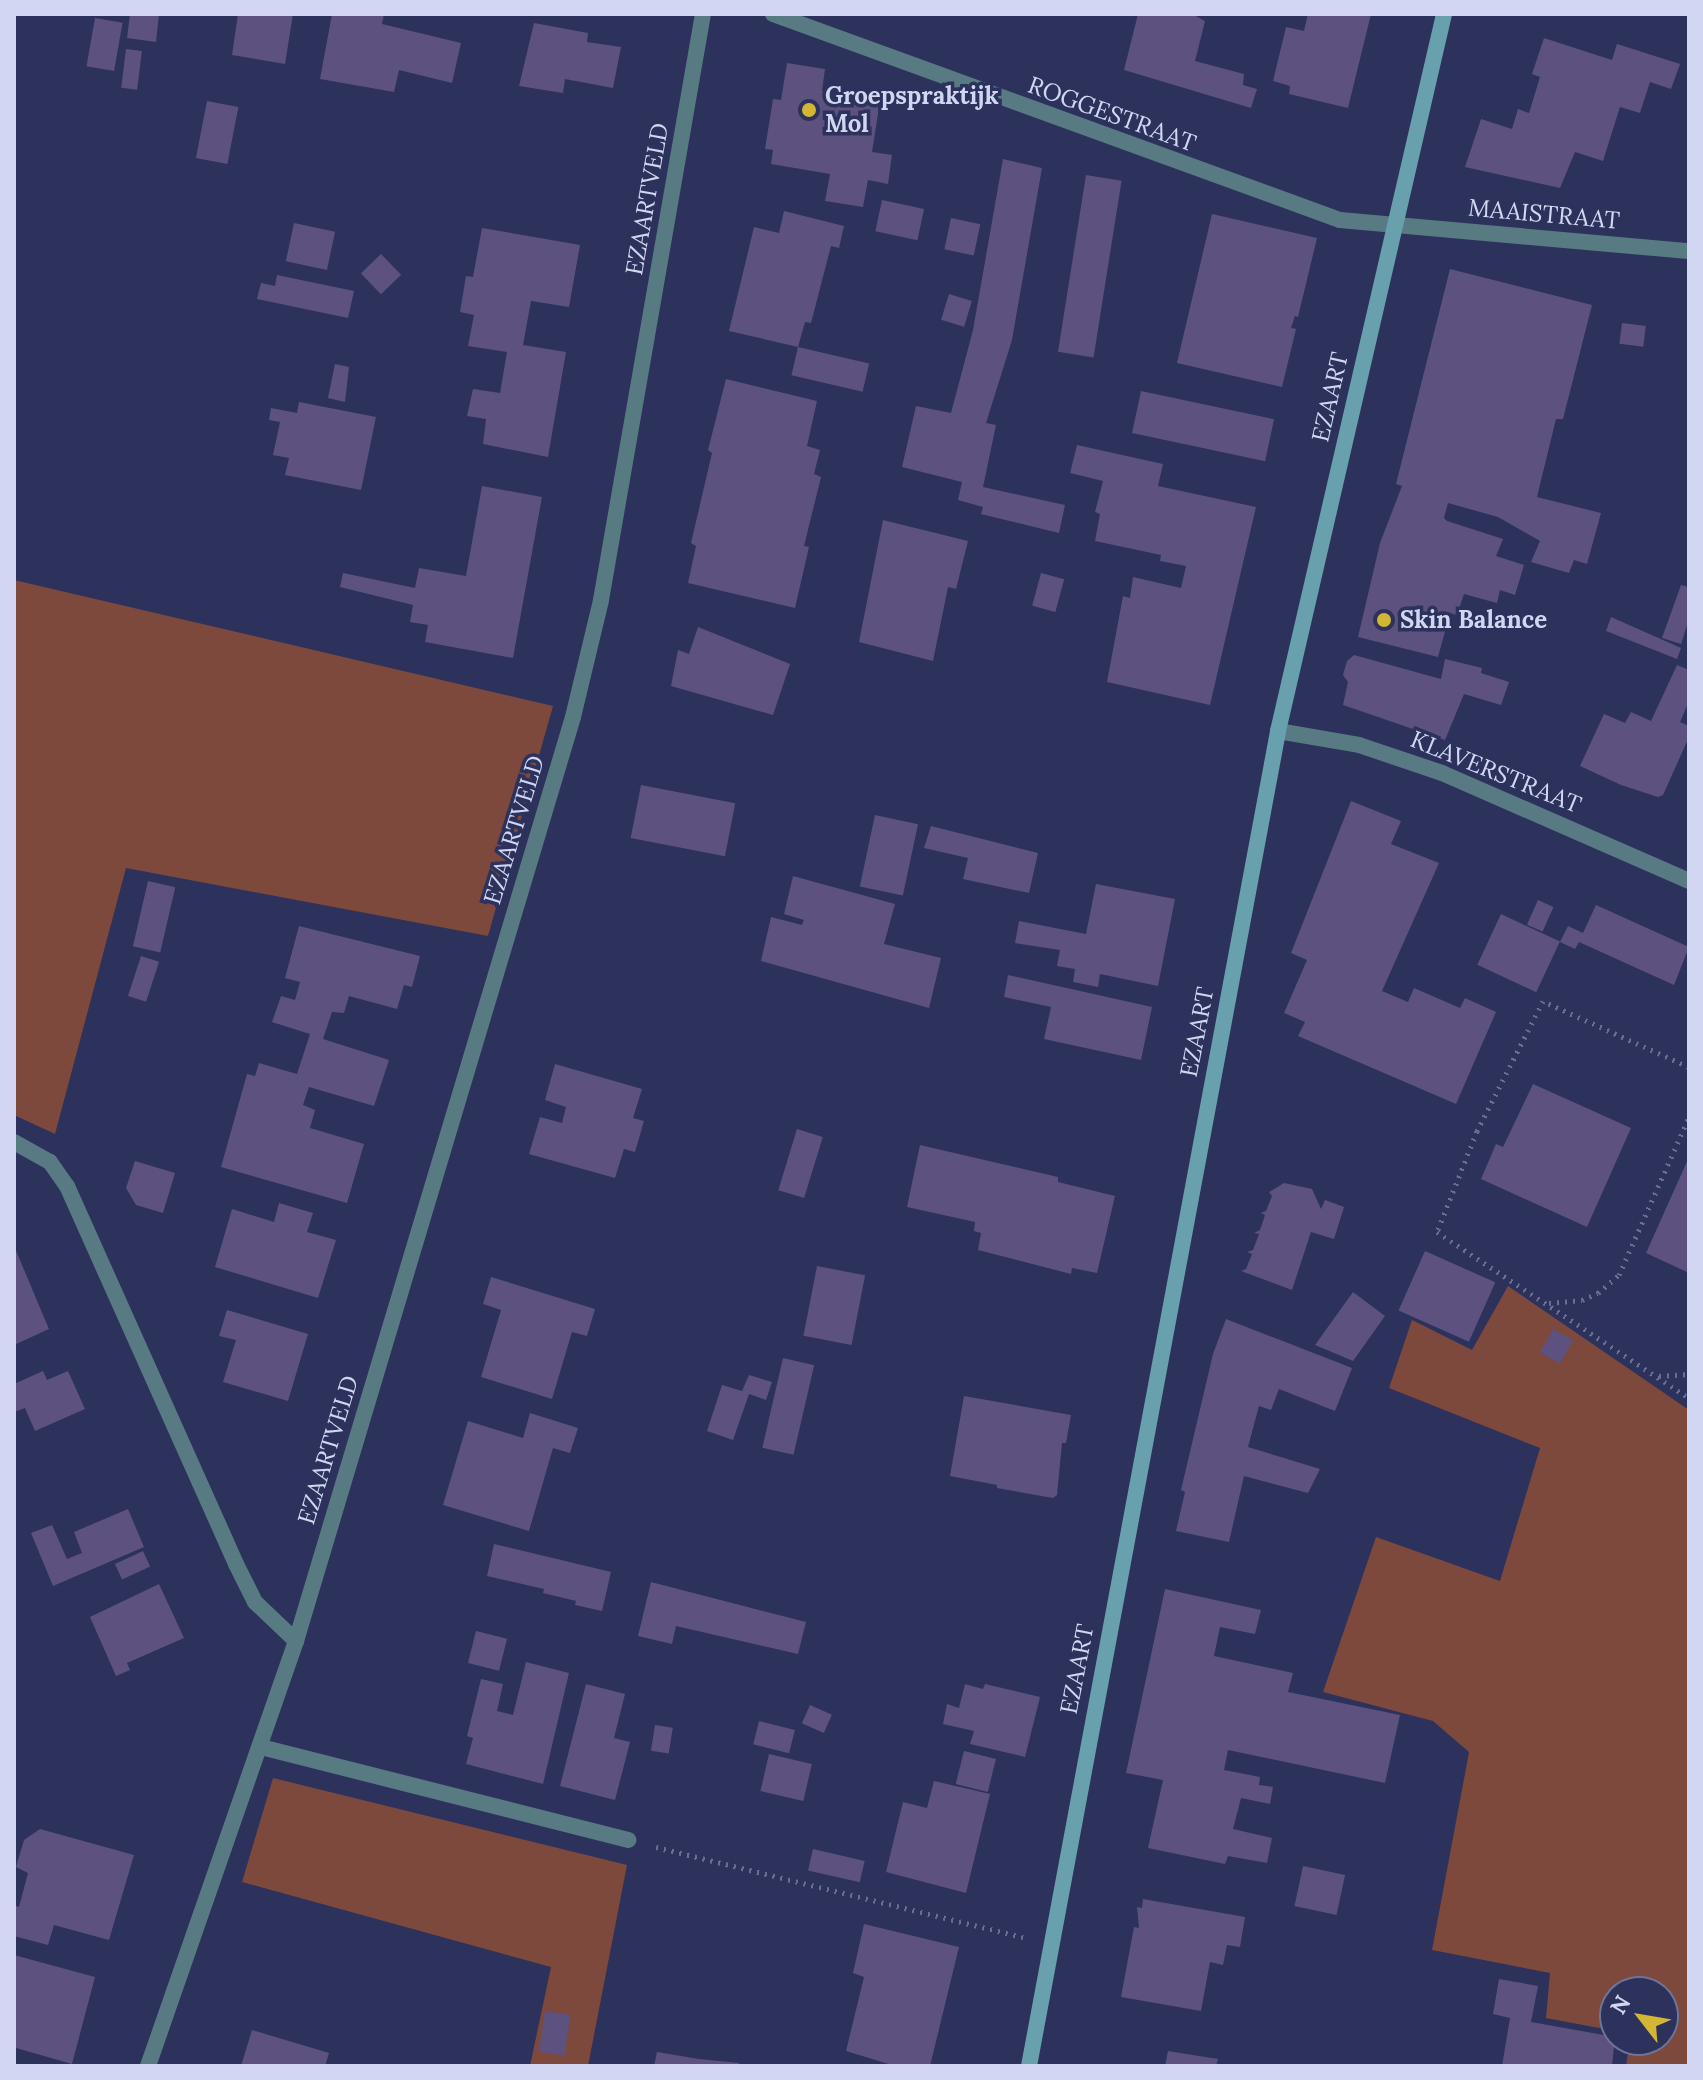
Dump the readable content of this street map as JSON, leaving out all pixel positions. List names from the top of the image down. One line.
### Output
{"streets":{"main road":["EZAART"],"street":["ROGGESTRAAT","EZAARTVELD","MAAISTRAAT","KLAVERSTRAAT"]},"crossings":[["ROGGESTRAAT","MAAISTRAAT"],["ROGGESTRAAT","EZAART"],["MAAISTRAAT","EZAART"],["EZAART","KLAVERSTRAAT"]],"places":["Groepspraktijk Mol","Skin Balance"],"north":"top left"}
